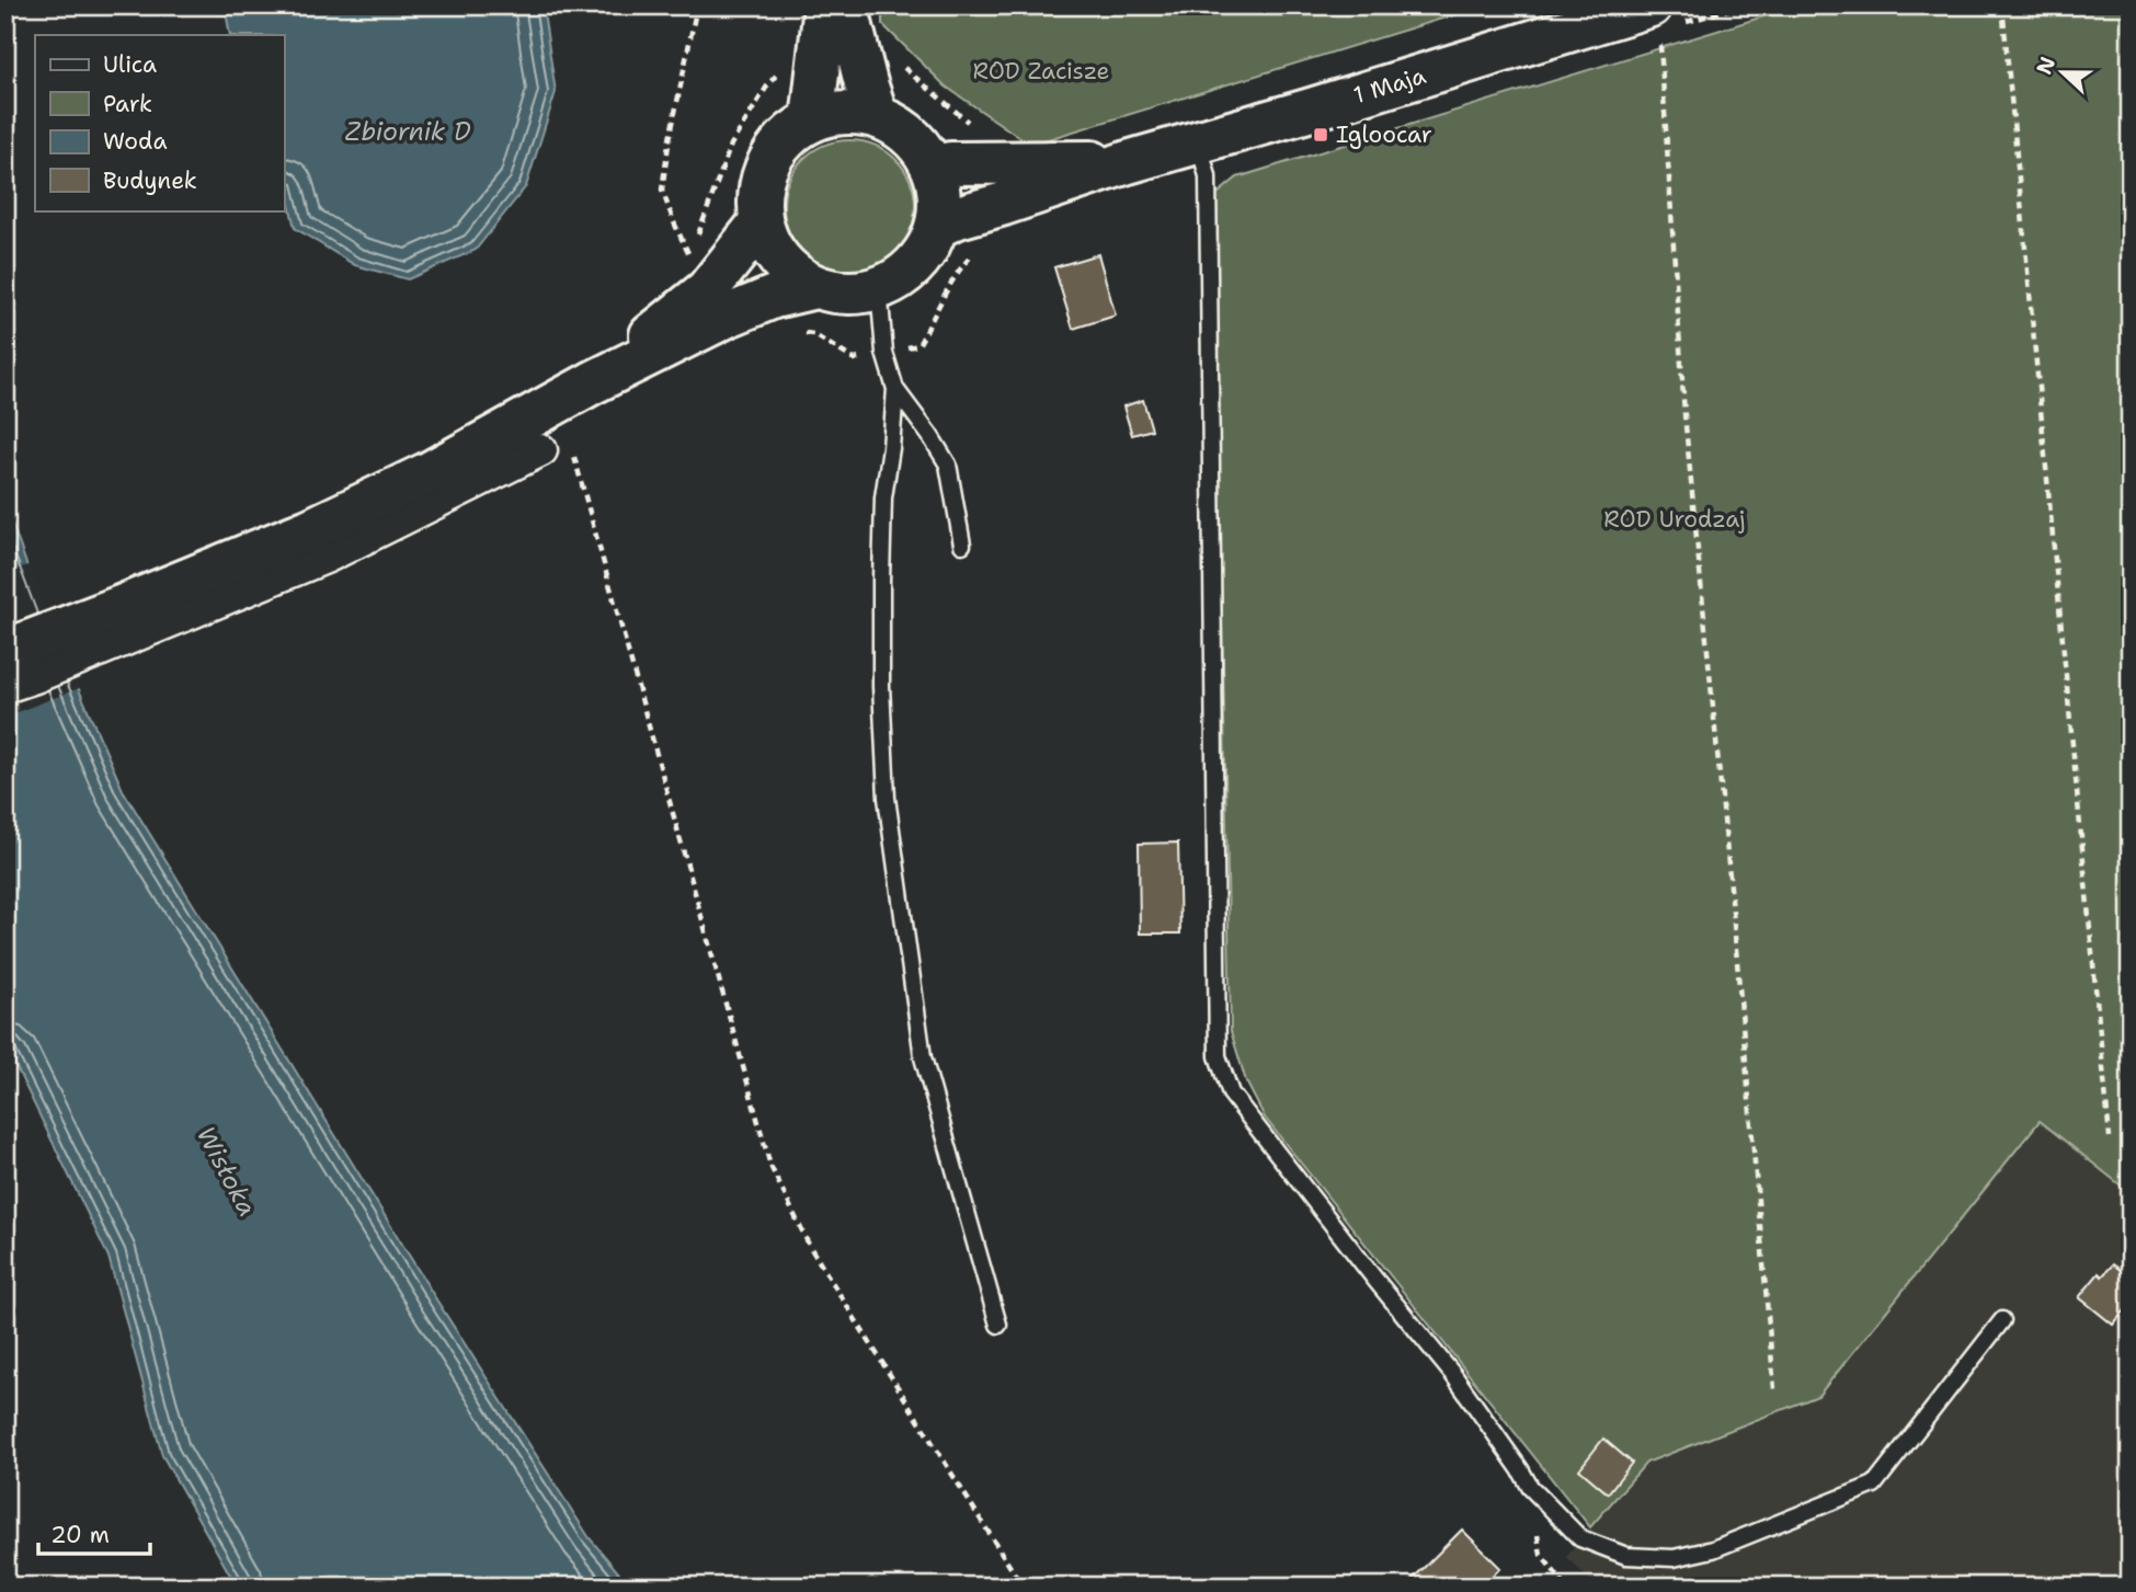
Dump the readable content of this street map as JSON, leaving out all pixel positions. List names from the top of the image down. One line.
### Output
{"streets":{"street":["1 Maja"]},"water":["Zbiornik D","Wisłoka"],"parks":["ROD Zacisze","ROD Urodzaj"],"places":{"transit":["Igloocar"]},"legend":["Ulica","Park","Woda","Budynek"],"scale_bar":"20 m","north":"left"}
